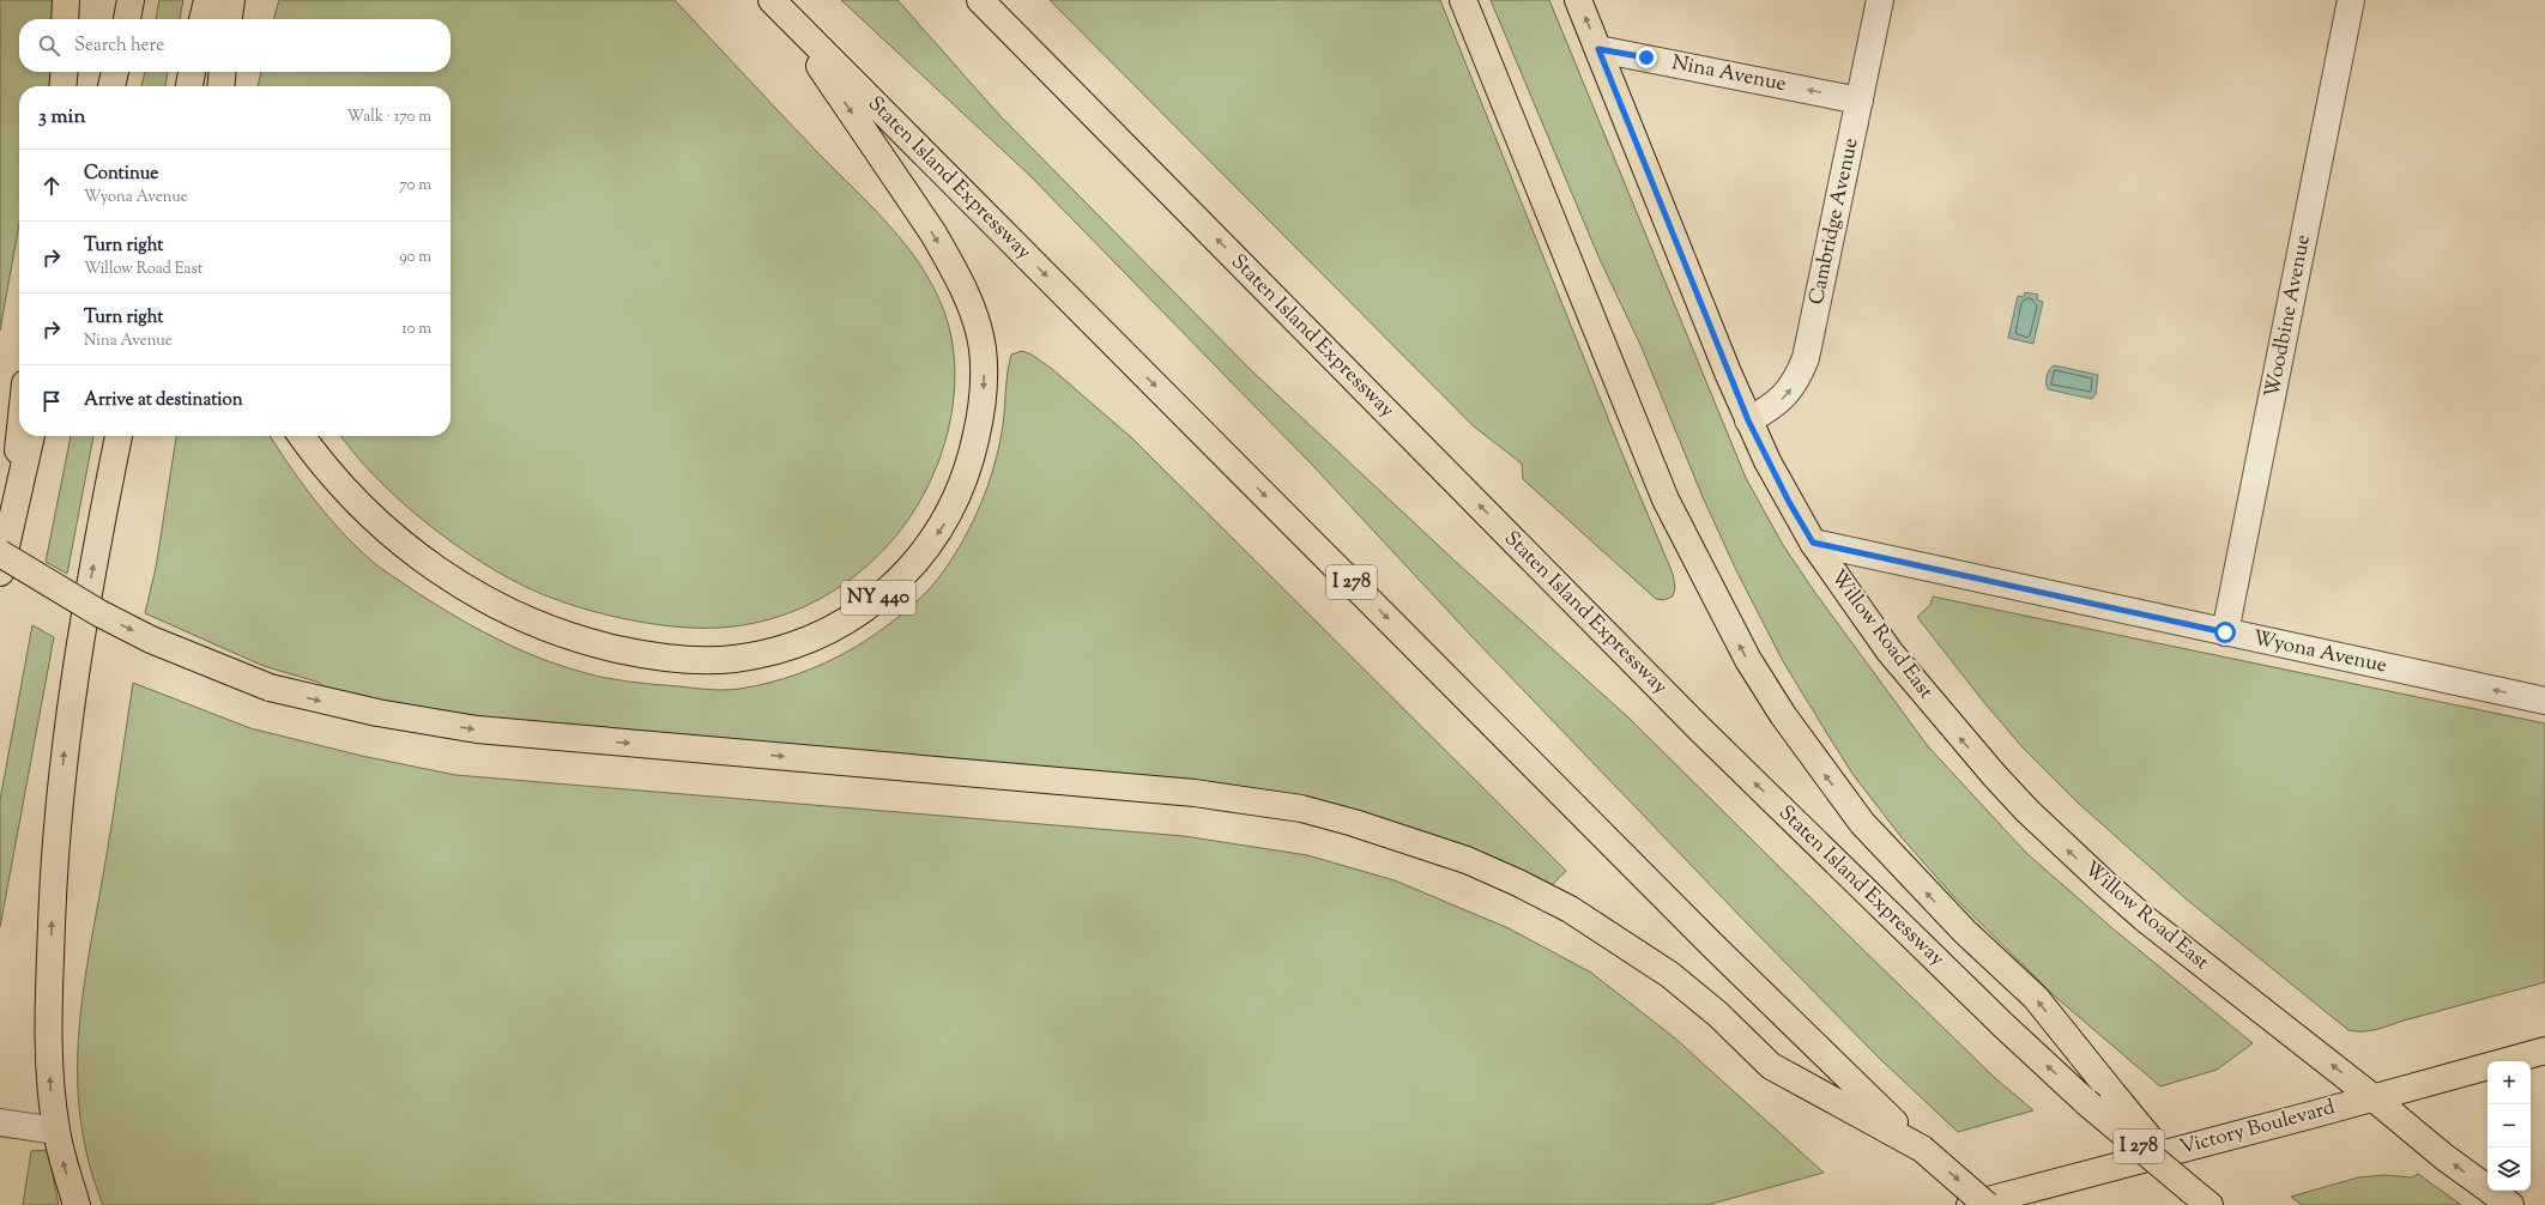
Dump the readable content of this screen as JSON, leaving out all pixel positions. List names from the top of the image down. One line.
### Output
{"streets":{"main road":["Staten Island Expressway","I 278","NY 440","Willow Road East","Victory Boulevard"],"street":["Nina Avenue","Cambridge Avenue","Woodbine Avenue","Wyona Avenue"]},"crossings":[["Nina Avenue","Cambridge Avenue"],["Nina Avenue","Willow Road East"],["Staten Island Expressway","NY 440"],["Cambridge Avenue","Willow Road East"],["Woodbine Avenue","Wyona Avenue"],["Willow Road East","Wyona Avenue"],["Willow Road East","Victory Boulevard"]],"one_way":["Nina Avenue","Cambridge Avenue","Wyona Avenue"],"page":{"search":"Search here","heading":["3 min","Walk · 170 m"],"list":[["Continue","Wyona Avenue","70 m"],["Turn right","Willow Road East","90 m"],["Turn right","Nina Avenue","10 m"],"Arrive at destination"],"map_buttons":["+","−"]}}
